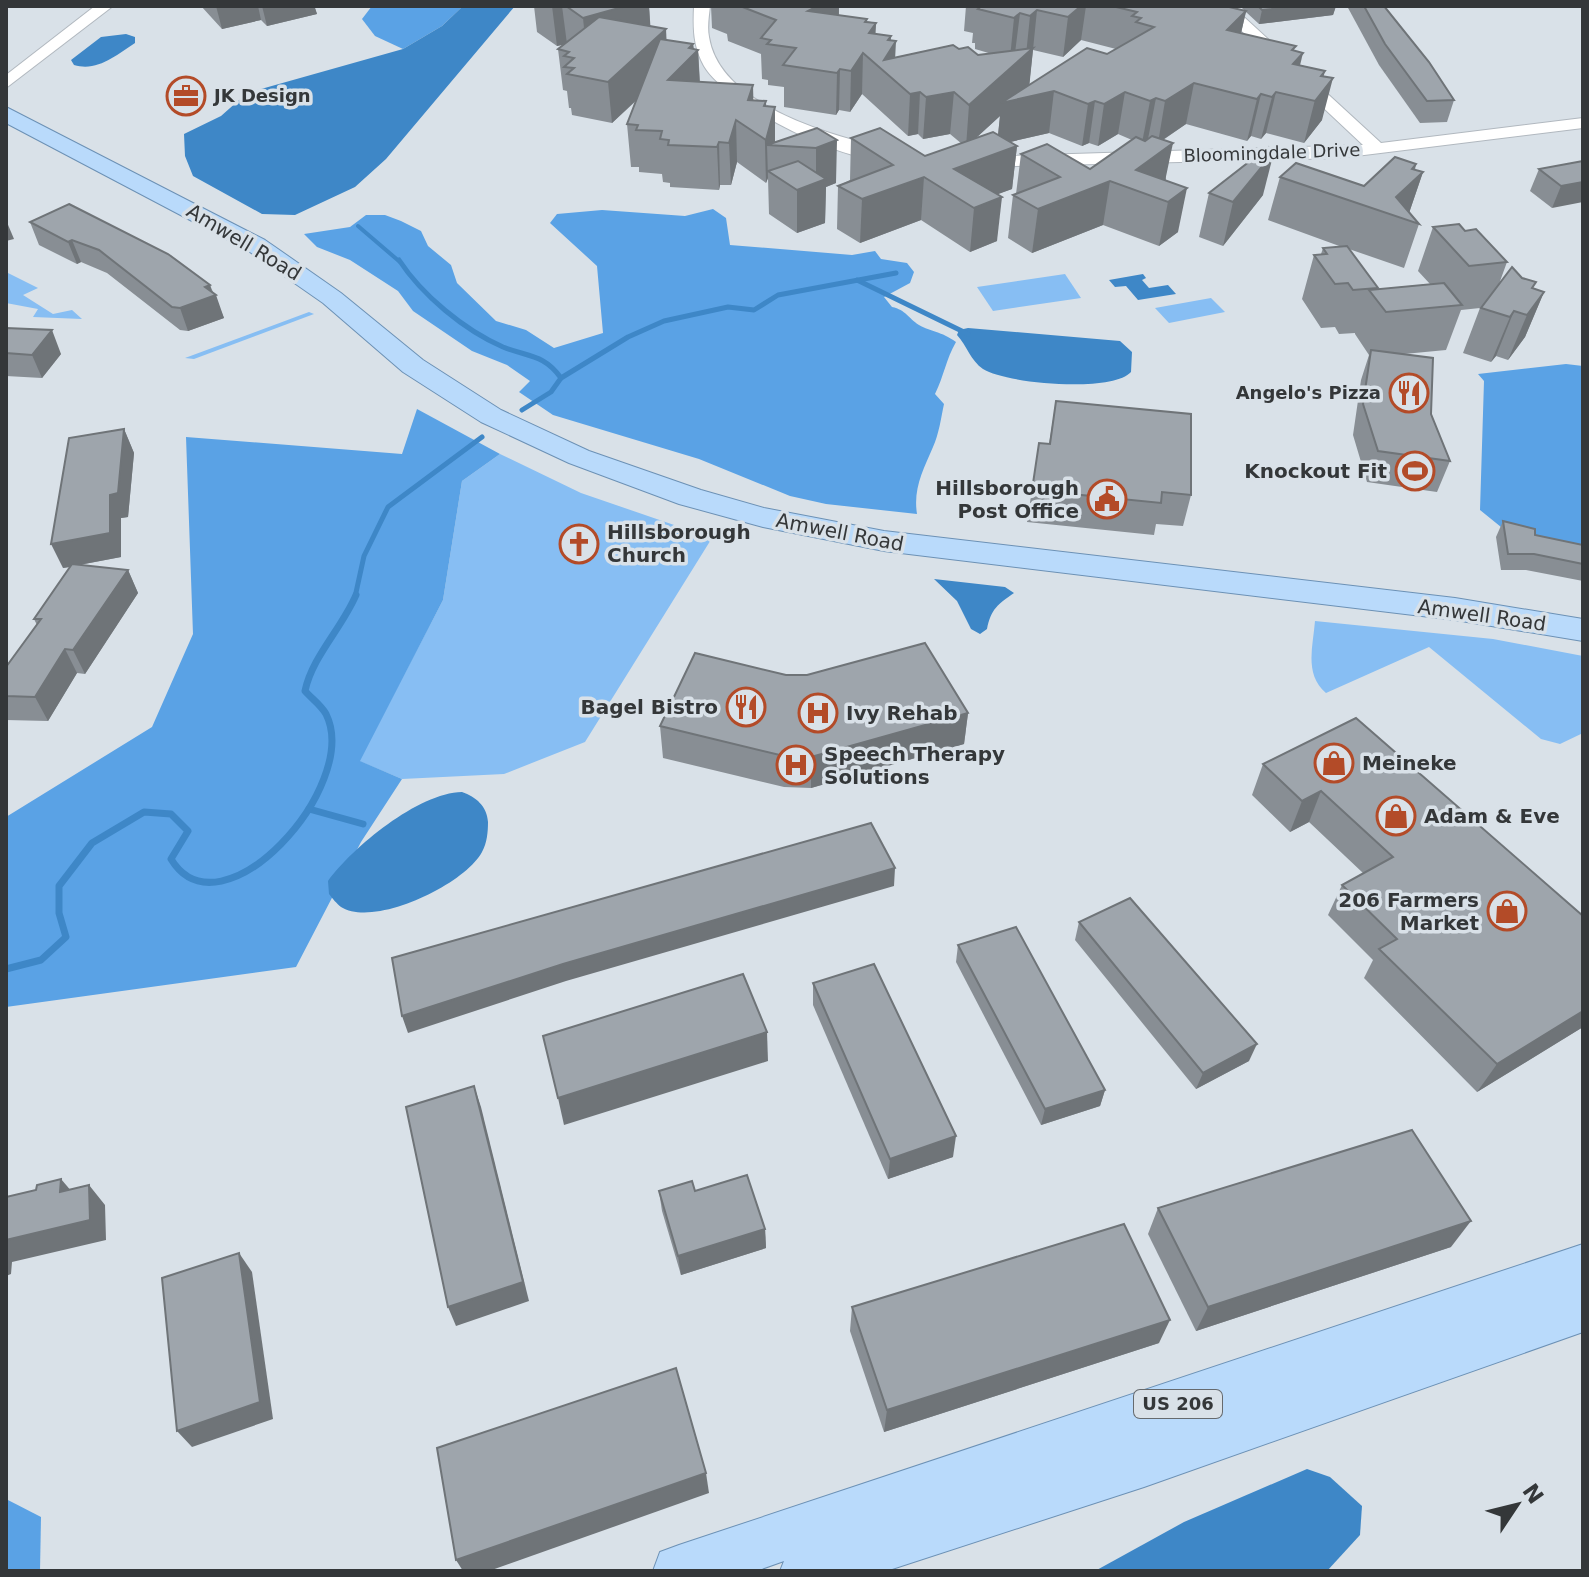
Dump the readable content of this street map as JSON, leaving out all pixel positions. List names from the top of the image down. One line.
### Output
{"streets":{"main road":["Amwell Road","US 206"],"street":["Bloomingdale Drive"]},"places":{"office":["JK Design"],"restaurant":["Angelo's Pizza","Bagel Bistro"],"sports":["Knockout Fit"],"public building":["Hillsborough Post Office"],"church":["Hillsborough Church"],"hospital":["Ivy Rehab","Speech Therapy Solutions"],"shop":["Meineke","Adam & Eve","206 Farmers Market"]},"north":"top right"}
